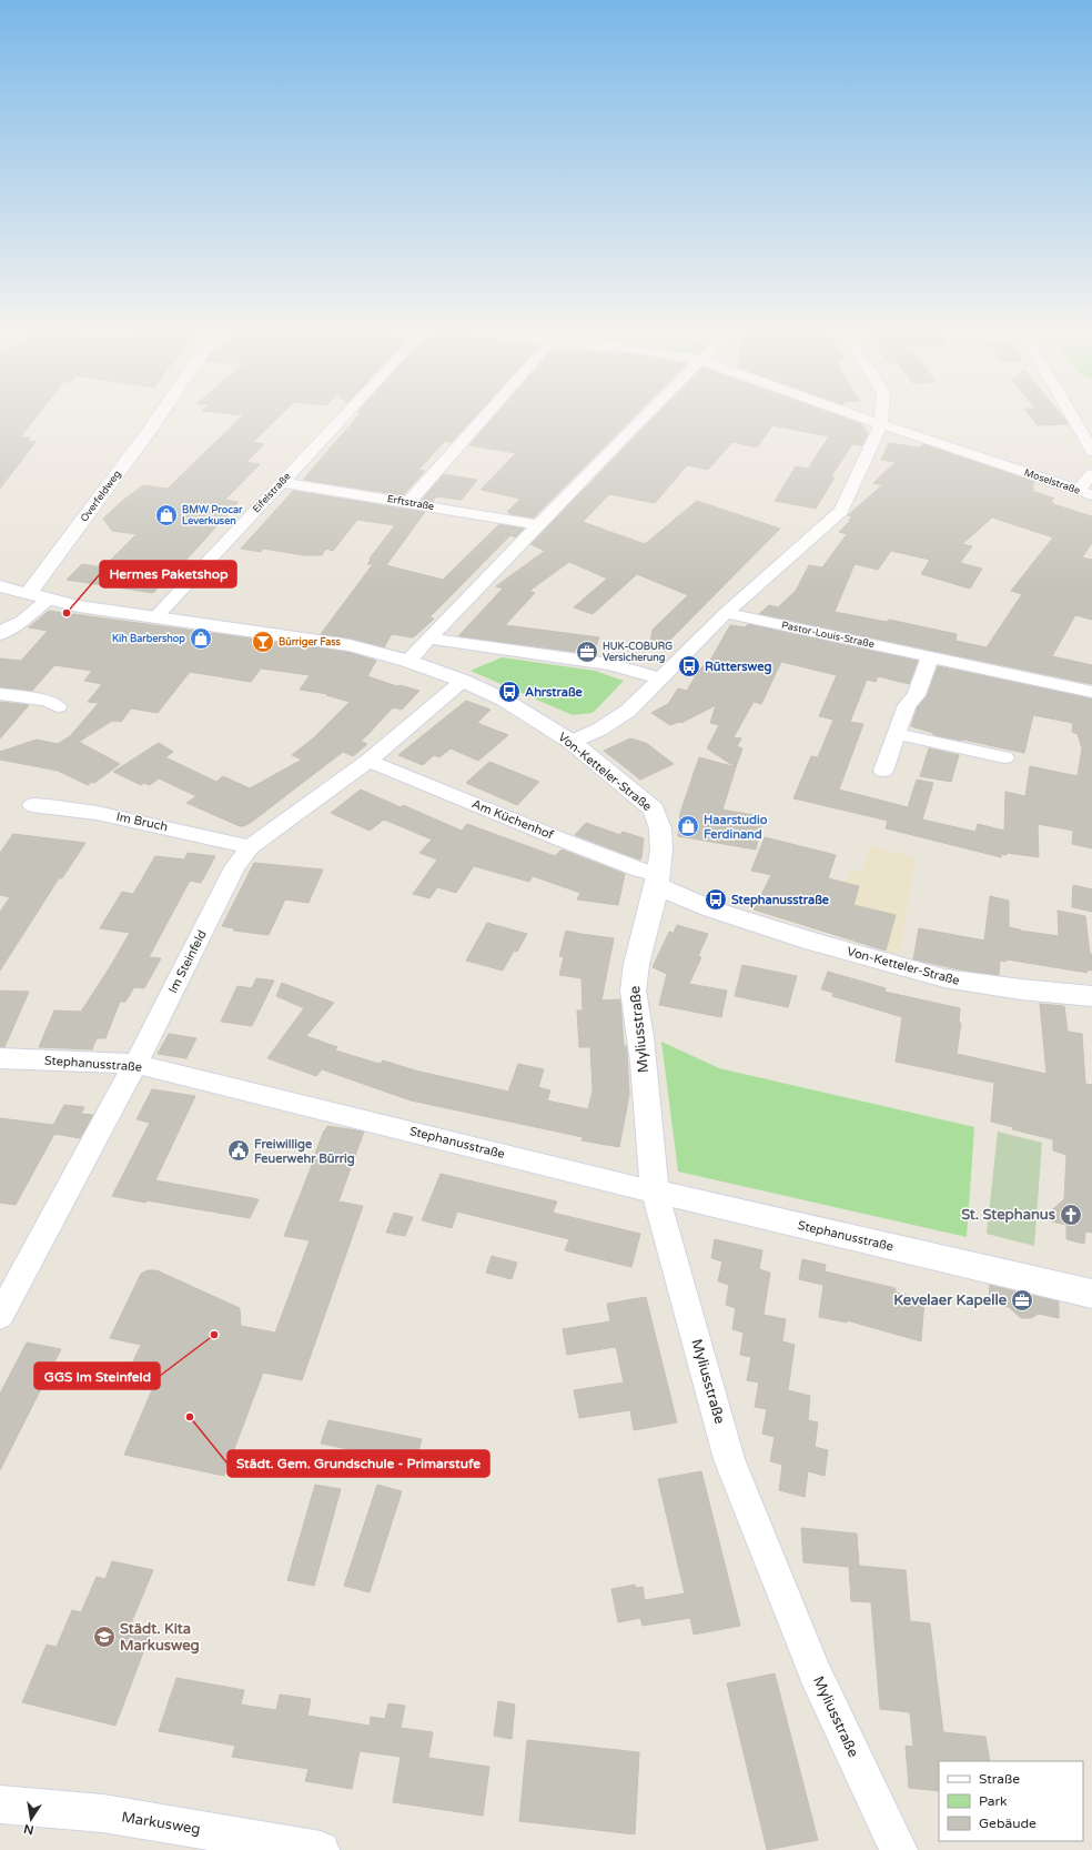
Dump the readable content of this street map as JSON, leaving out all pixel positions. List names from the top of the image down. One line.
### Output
{"streets":{"street":["Moselstraße","Eifelstraße","Overfeldweg","Erftstraße","Pastor-Louis-Straße","Von-Ketteler-Straße","Am Küchenhof","Im Bruch","Im Steinfeld","Myliusstraße","Stephanusstraße","Markusweg"]},"crossings":[["Eifelstraße","Erftstraße"],["Eifelstraße","Von-Ketteler-Straße"],["Overfeldweg","Von-Ketteler-Straße"],["Von-Ketteler-Straße","Am Küchenhof"],["Von-Ketteler-Straße","Im Steinfeld"],["Von-Ketteler-Straße","Myliusstraße"],["Am Küchenhof","Im Steinfeld"],["Am Küchenhof","Myliusstraße"],["Im Bruch","Im Steinfeld"],["Im Steinfeld","Stephanusstraße"],["Myliusstraße","Stephanusstraße"]],"places":{"shop":["BMW Procar Leverkusen","Kih Barbershop","Haarstudio Ferdinand"],"other":["Hermes Paketshop","GGS Im Steinfeld","Städt. Gem. Grundschule - Primarstufe"],"bar":["Bürriger Fass"],"office":["HUK-COBURG Versicherung","Kevelaer Kapelle"],"bus stop":["Rüttersweg","Ahrstraße","Stephanusstraße"],"public building":["Freiwillige Feuerwehr Bürrig"],"church":["St. Stephanus"],"school or university":["Städt. Kita Markusweg"]},"legend":["Straße","Park","Gebäude"],"north":"bottom"}
